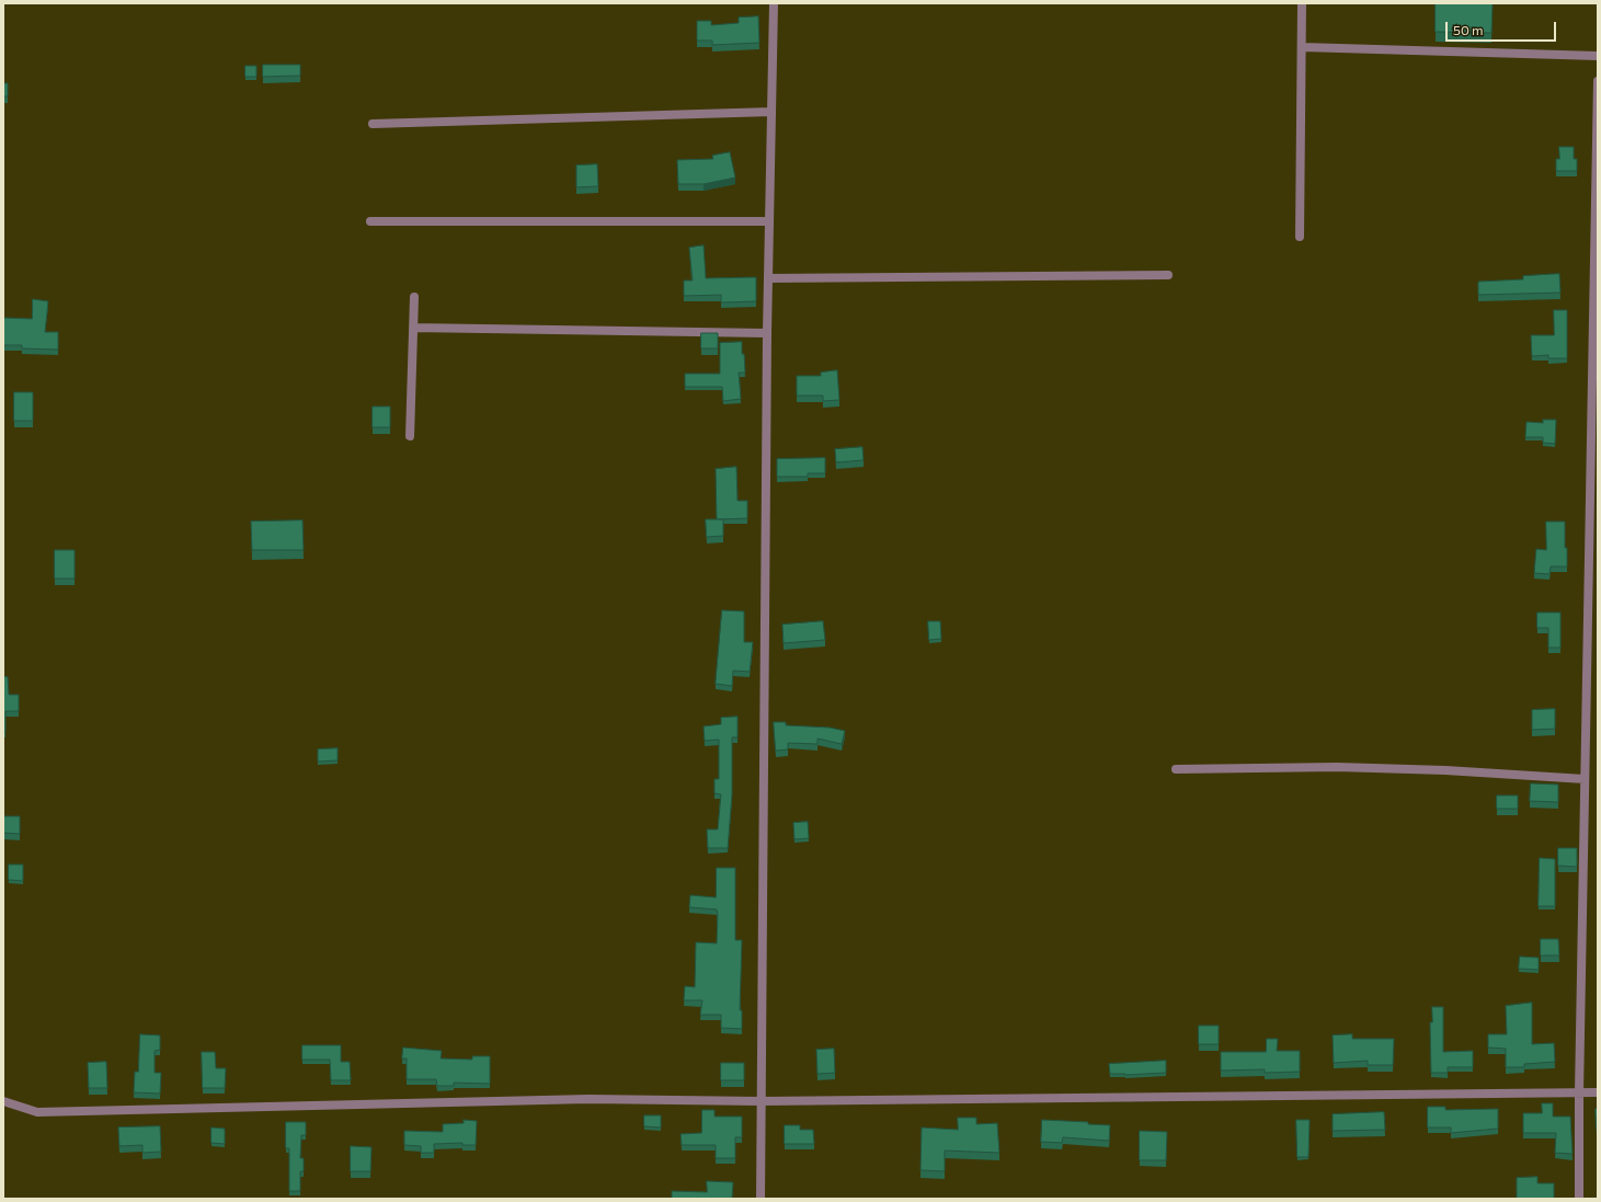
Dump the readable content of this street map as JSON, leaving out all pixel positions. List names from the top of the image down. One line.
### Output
{"scale_bar":"50 m"}
